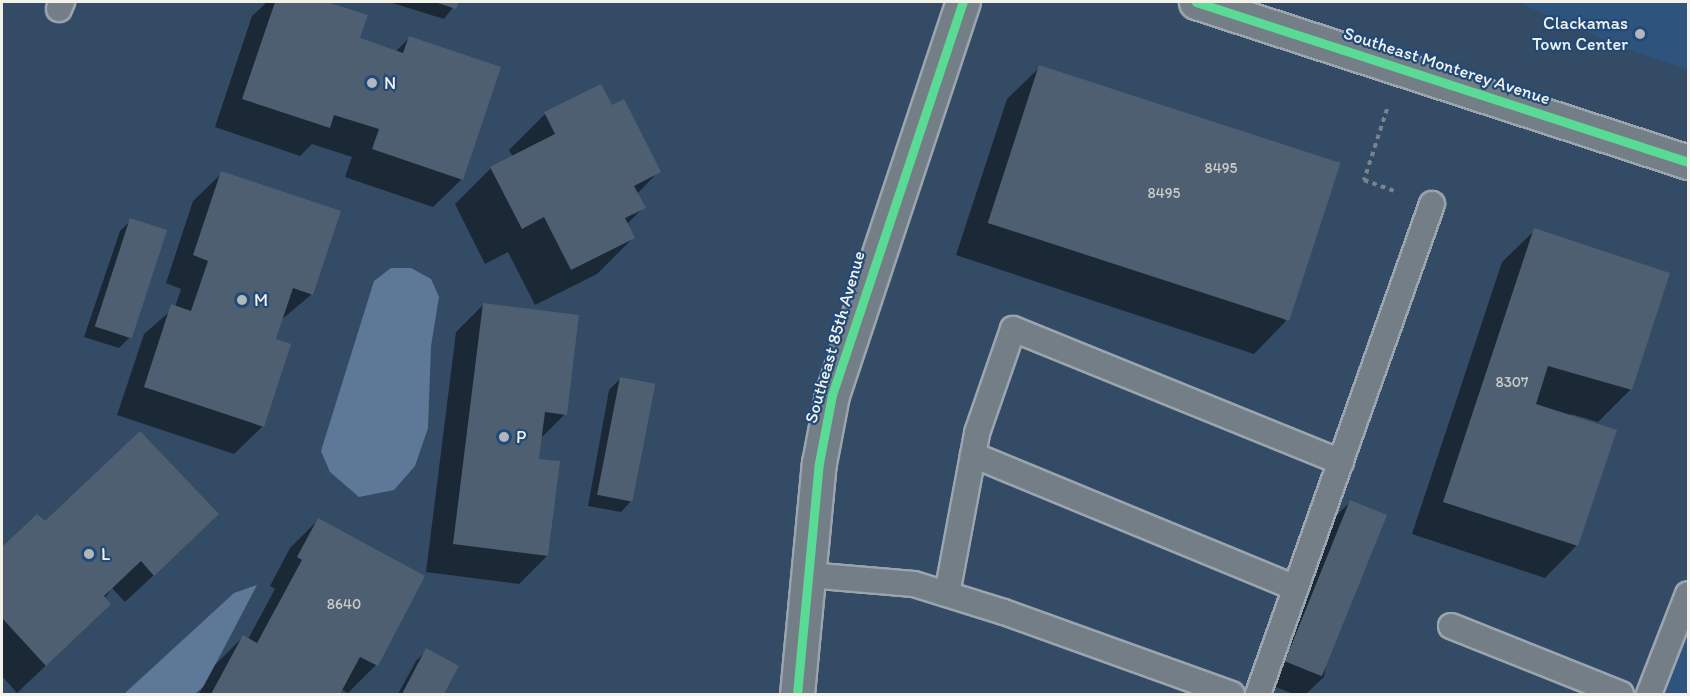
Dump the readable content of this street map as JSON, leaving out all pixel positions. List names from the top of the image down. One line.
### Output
{"streets":{"street":["Southeast Monterey Avenue","Southeast 85th Avenue"]},"places":["Clackamas Town Center","N","M","P","L"],"house_numbers":["8495","8495","8307","8640"]}
